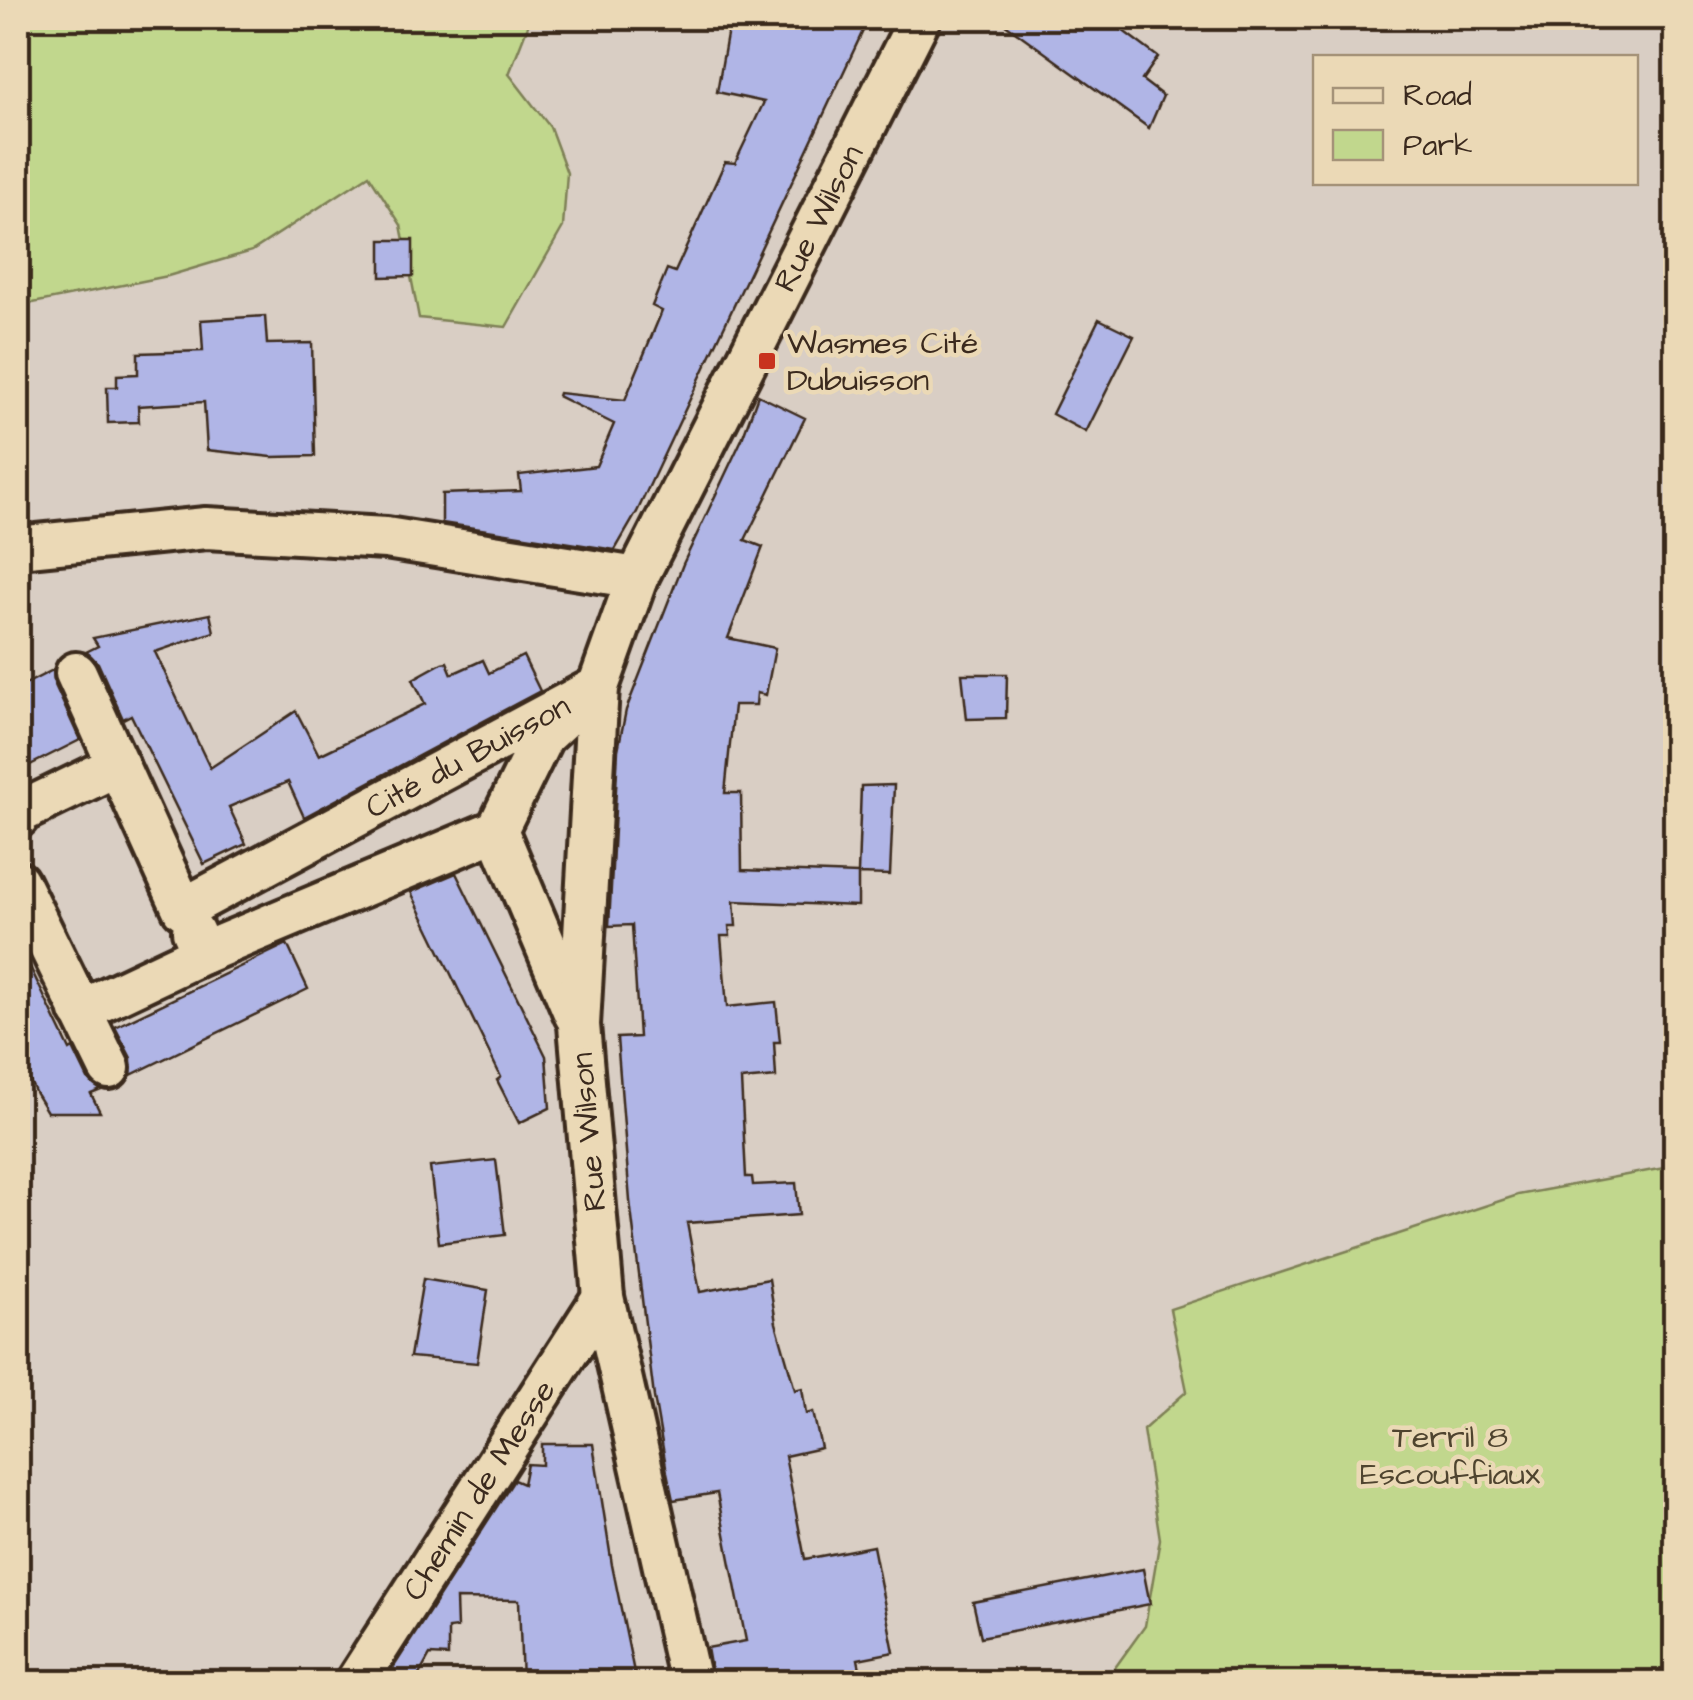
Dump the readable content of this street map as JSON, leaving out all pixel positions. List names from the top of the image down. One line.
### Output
{"streets":{"street":["Rue Wilson","Cité du Buisson","Chemin de Messe"]},"crossings":[["Rue Wilson","Cité du Buisson"],["Rue Wilson","Chemin de Messe"]],"parks":["Terril 8 Escouffiaux"],"places":{"transit":["Wasmes Cité Dubuisson"]},"legend":["Road","Park"]}
